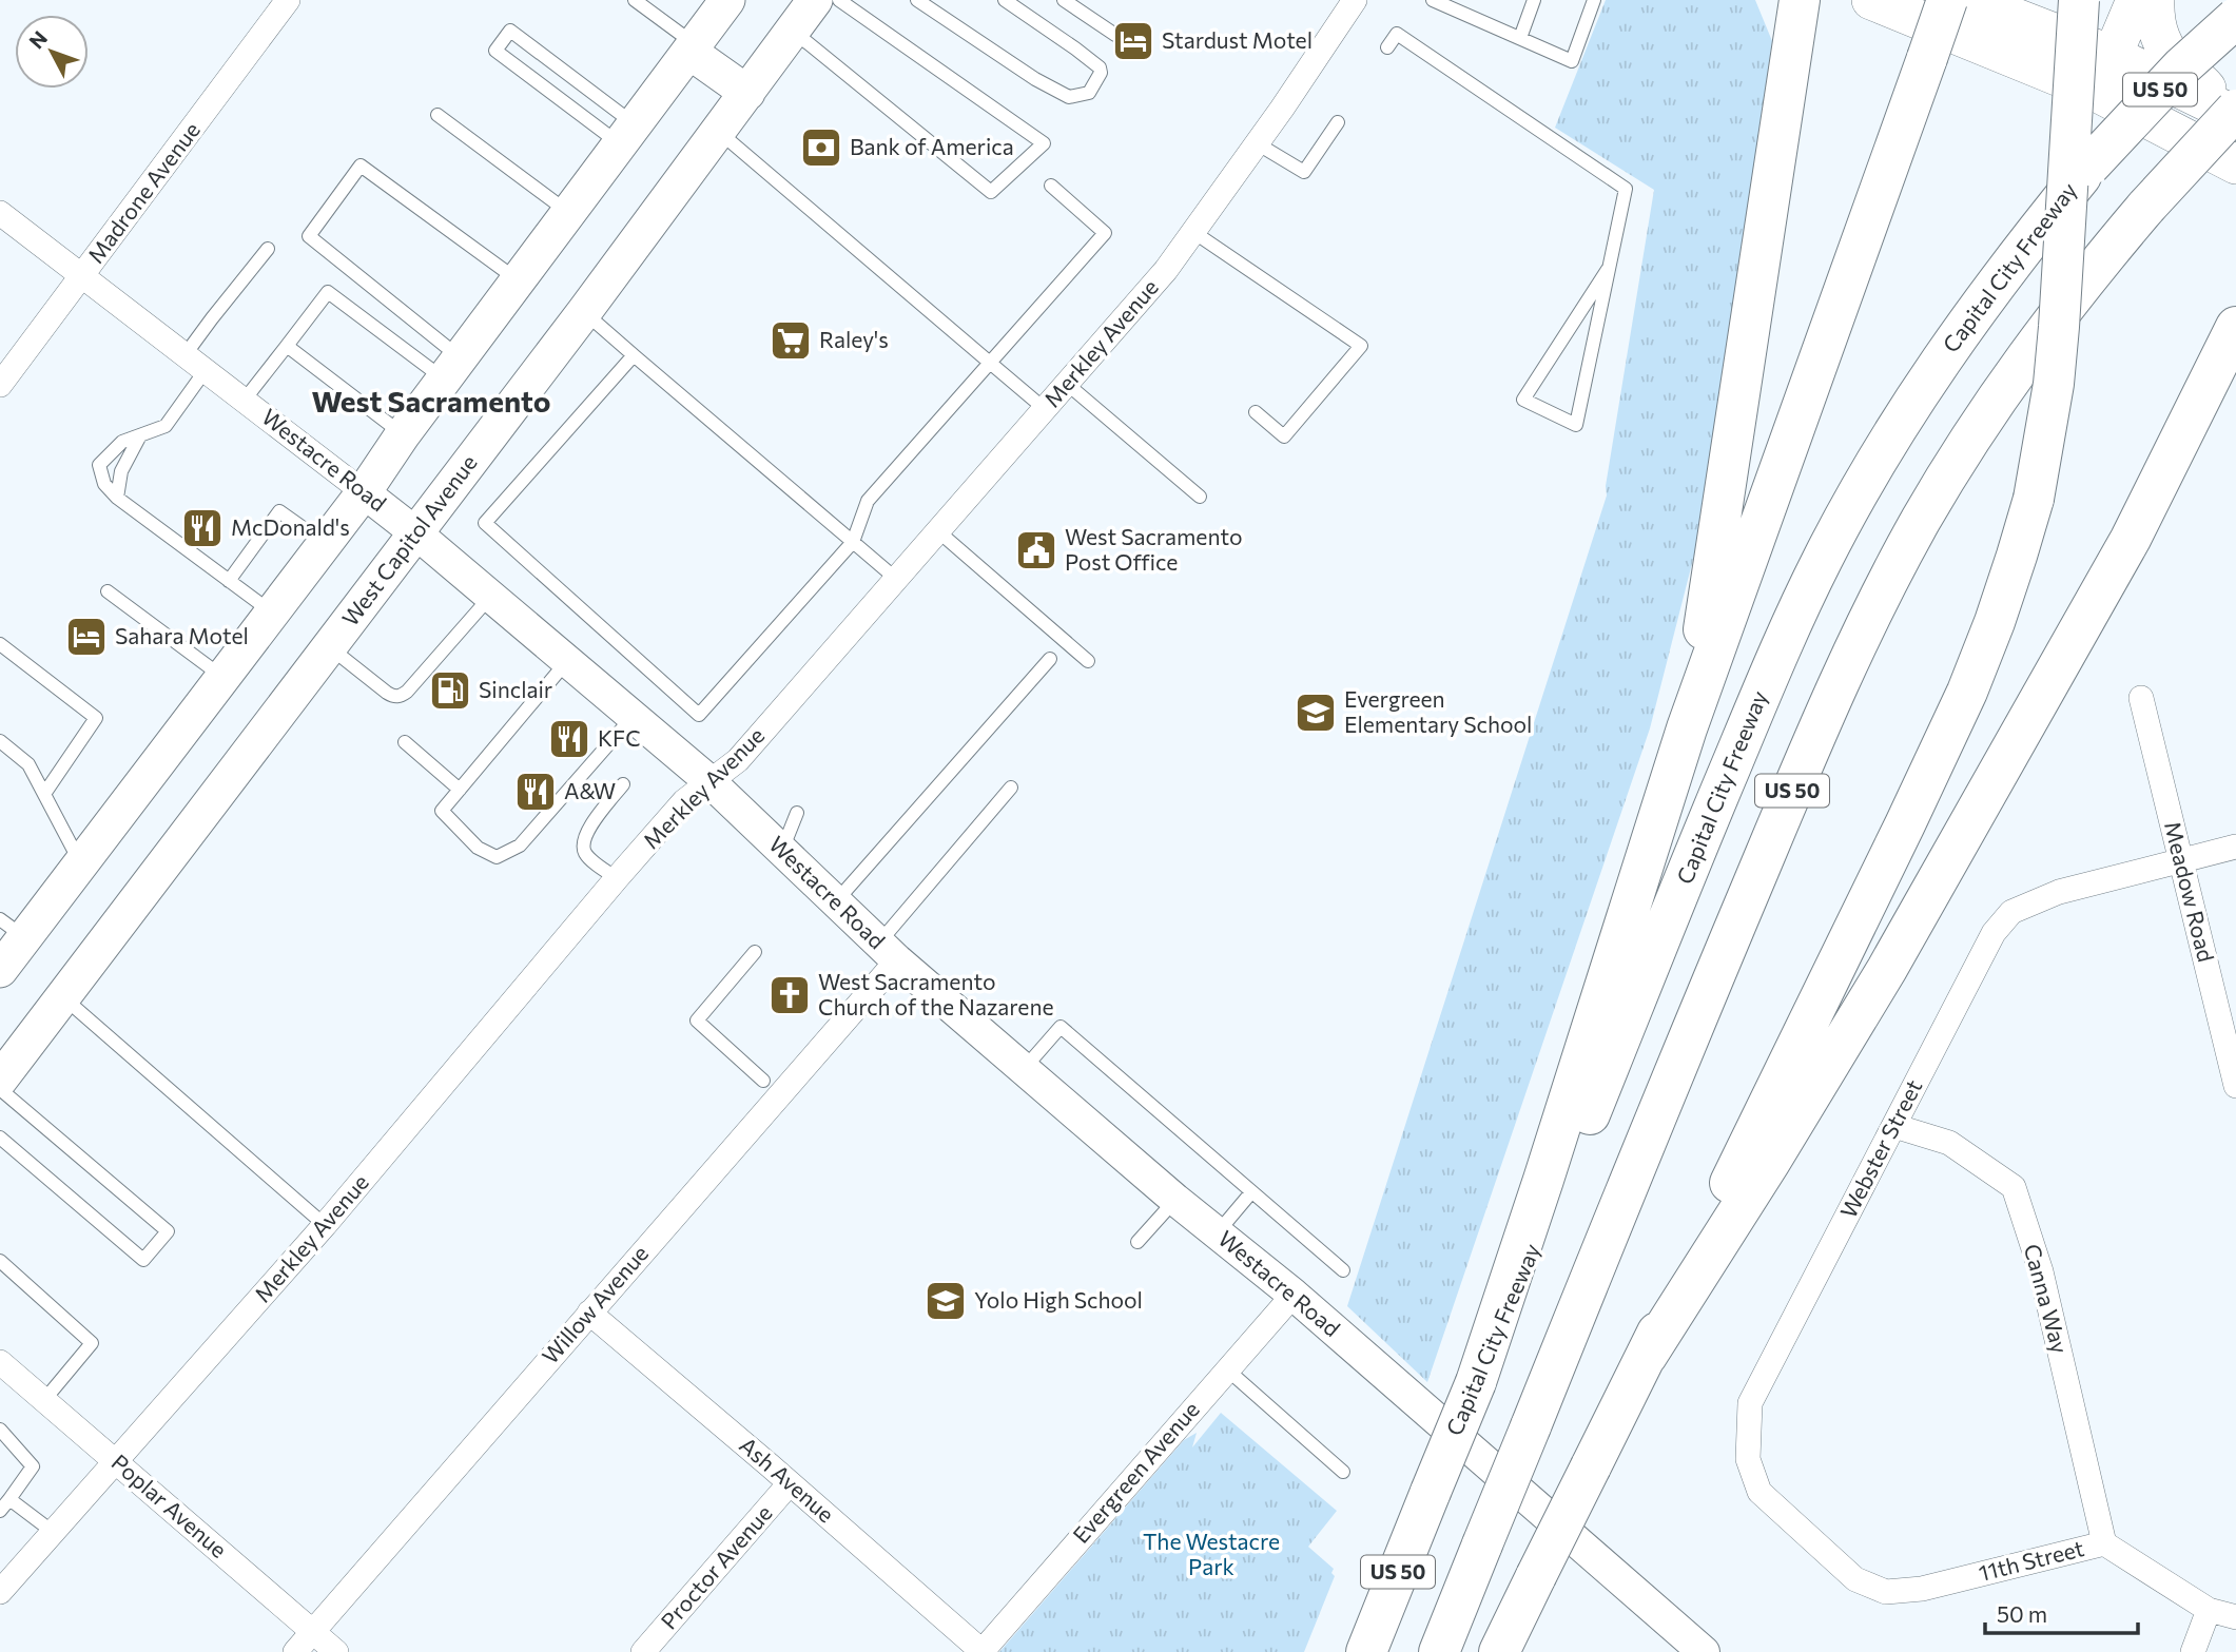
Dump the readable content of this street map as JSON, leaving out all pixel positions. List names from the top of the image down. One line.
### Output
{"streets":{"highway":["US 50","Capital City Freeway"],"main road":["West Capitol Avenue"],"street":["Madrone Avenue","Merkley Avenue","Westacre Road","Meadow Road","Webster Street","Canna Way","Willow Avenue","Evergreen Avenue","Ash Avenue","Poplar Avenue","11th Street","Proctor Avenue"]},"crossings":[["Madrone Avenue","Westacre Road"],["Merkley Avenue","Westacre Road"],["Merkley Avenue","Poplar Avenue"],["Westacre Road","West Capitol Avenue"],["Westacre Road","Willow Avenue"],["Westacre Road","Evergreen Avenue"],["Meadow Road","Webster Street"],["Webster Street","Canna Way"],["Webster Street","11th Street"],["Canna Way","11th Street"],["Willow Avenue","Ash Avenue"],["Willow Avenue","Poplar Avenue"],["Evergreen Avenue","Ash Avenue"],["Ash Avenue","Proctor Avenue"]],"districts":["West Sacramento"],"parks":["The Westacre Park"],"places":{"hotel":["Stardust Motel","Sahara Motel"],"bank":["Bank of America"],"supermarket":["Raley's"],"restaurant":["McDonald's","KFC","A&W"],"public building":["West Sacramento Post Office"],"fuel station":["Sinclair"],"school or university":["Evergreen Elementary School","Yolo High School"],"church":["West Sacramento Church of the Nazarene"]},"scale_bar":"50 m","north":"top left"}
